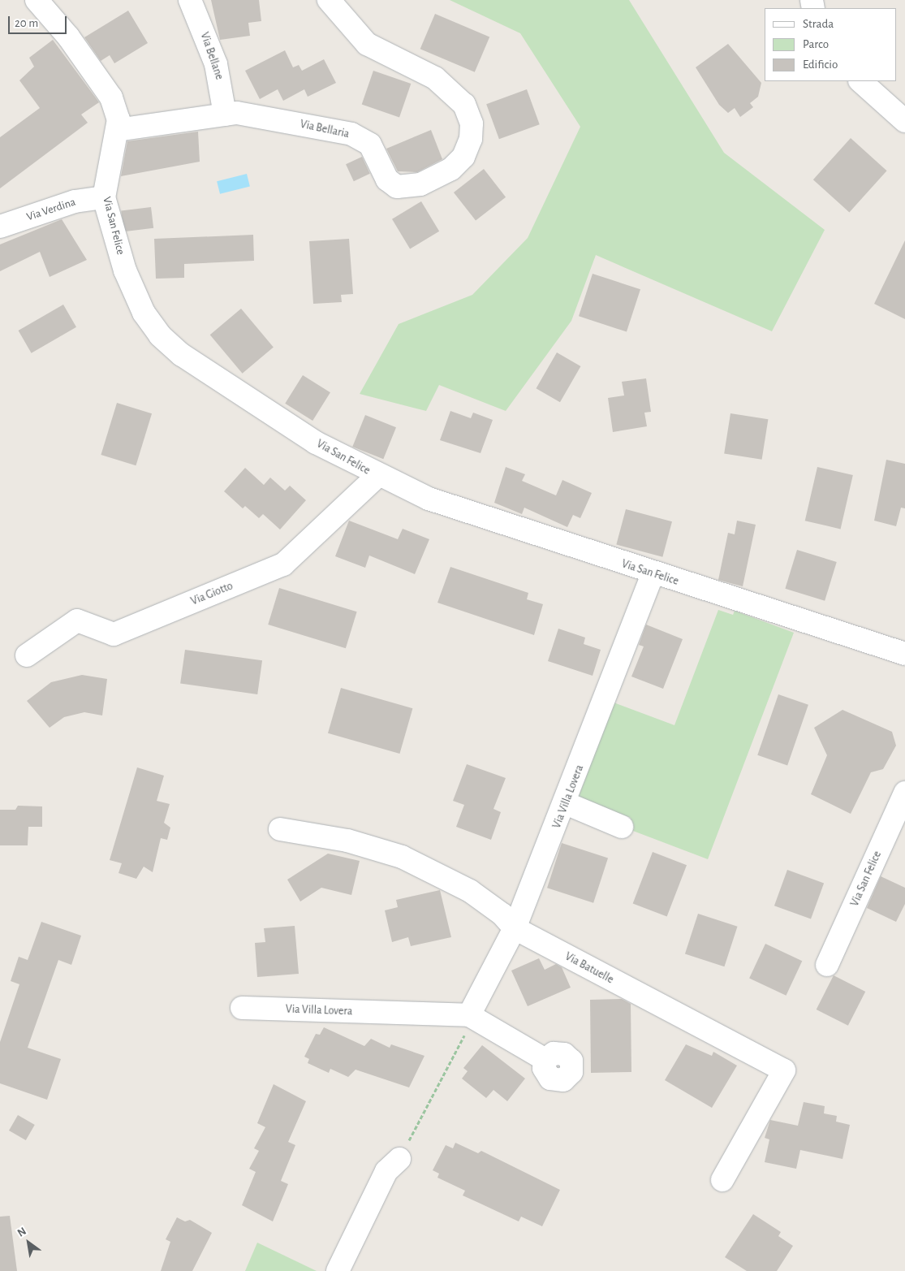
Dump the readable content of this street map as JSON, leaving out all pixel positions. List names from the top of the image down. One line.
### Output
{"streets":{"street":["Via Bellane","Via Bellaria","Via Verdina","Via San Felice","Via Giotto","Via Villa Lovera","Via Batuelle"]},"crossings":[["Via Bellane","Via Bellaria"],["Via Bellaria","Via San Felice"],["Via Verdina","Via San Felice"],["Via San Felice","Via Giotto"],["Via San Felice","Via Villa Lovera"],["Via Villa Lovera","Via Batuelle"]],"legend":["Strada","Parco","Edificio"],"scale_bar":"20 m","north":"top left"}
